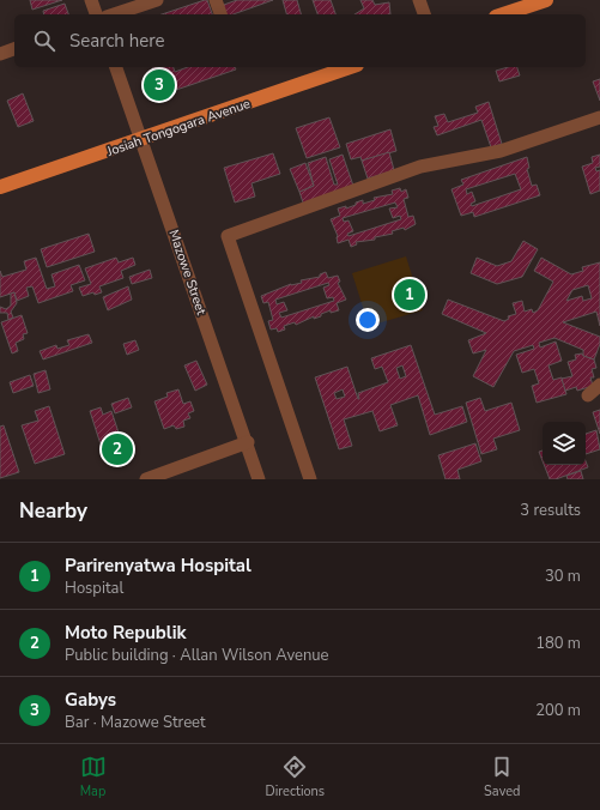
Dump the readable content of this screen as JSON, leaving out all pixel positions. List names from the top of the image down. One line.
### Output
{"streets":{"main road":["Josiah Tongogara Avenue"],"street":["Mazowe Street"]},"crossings":[["Josiah Tongogara Avenue","Mazowe Street"]],"page":{"search":"Search here","pins":["3","1","2"],"heading":["Nearby","3 results"],"list":[{"mark":"1","name":"Parirenyatwa Hospital","note":"Hospital","value":"30 m"},{"mark":"2","name":"Moto Republik","note":"Public building · Allan Wilson Avenue","value":"180 m"},{"mark":"3","name":"Gabys","note":"Bar · Mazowe Street","value":"200 m"}],"nav":["Map","Directions","Saved"]}}
